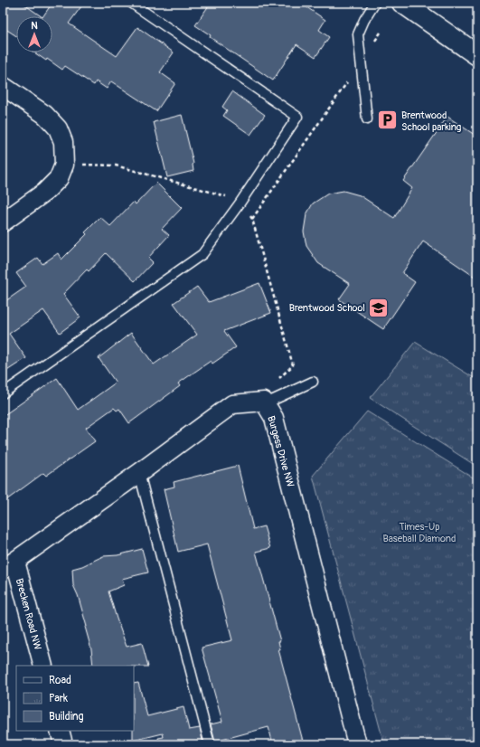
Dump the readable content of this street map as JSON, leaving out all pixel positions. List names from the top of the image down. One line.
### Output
{"streets":{"street":["Burgess Drive NW","Brecken Road NW"]},"crossings":[["Burgess Drive NW","Brecken Road NW"]],"parks":["Times-Up Baseball Diamond"],"places":{"parking":["Brentwood School parking"],"school or university":["Brentwood School"]},"legend":["Road","Park","Building"],"north":"top"}
